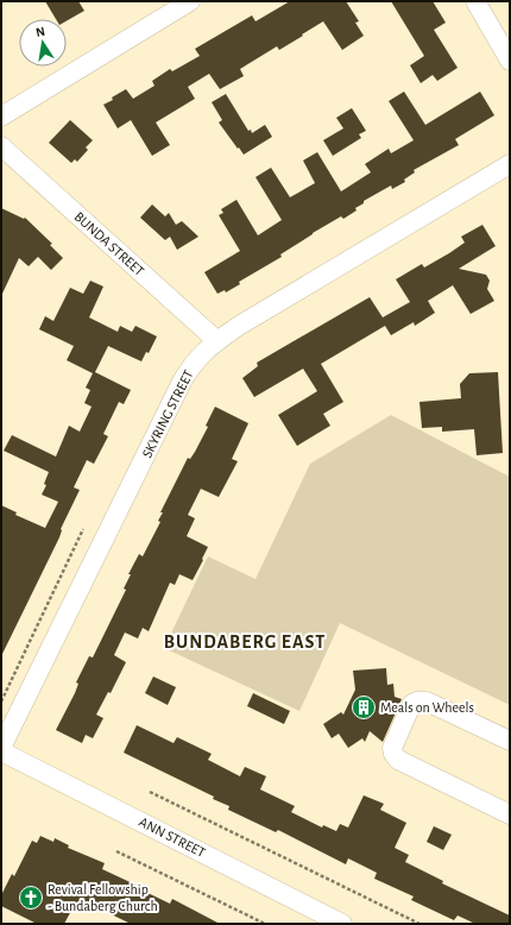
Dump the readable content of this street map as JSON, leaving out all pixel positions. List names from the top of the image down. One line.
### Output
{"streets":{"street":["BUNDA STREET","SKYRING STREET","ANN STREET"]},"crossings":[["BUNDA STREET","SKYRING STREET"],["SKYRING STREET","ANN STREET"]],"districts":["BUNDABERG EAST"],"places":{"building":["Meals on Wheels"],"church":["Revival Fellowship - Bundaberg Church"]},"north":"top"}
